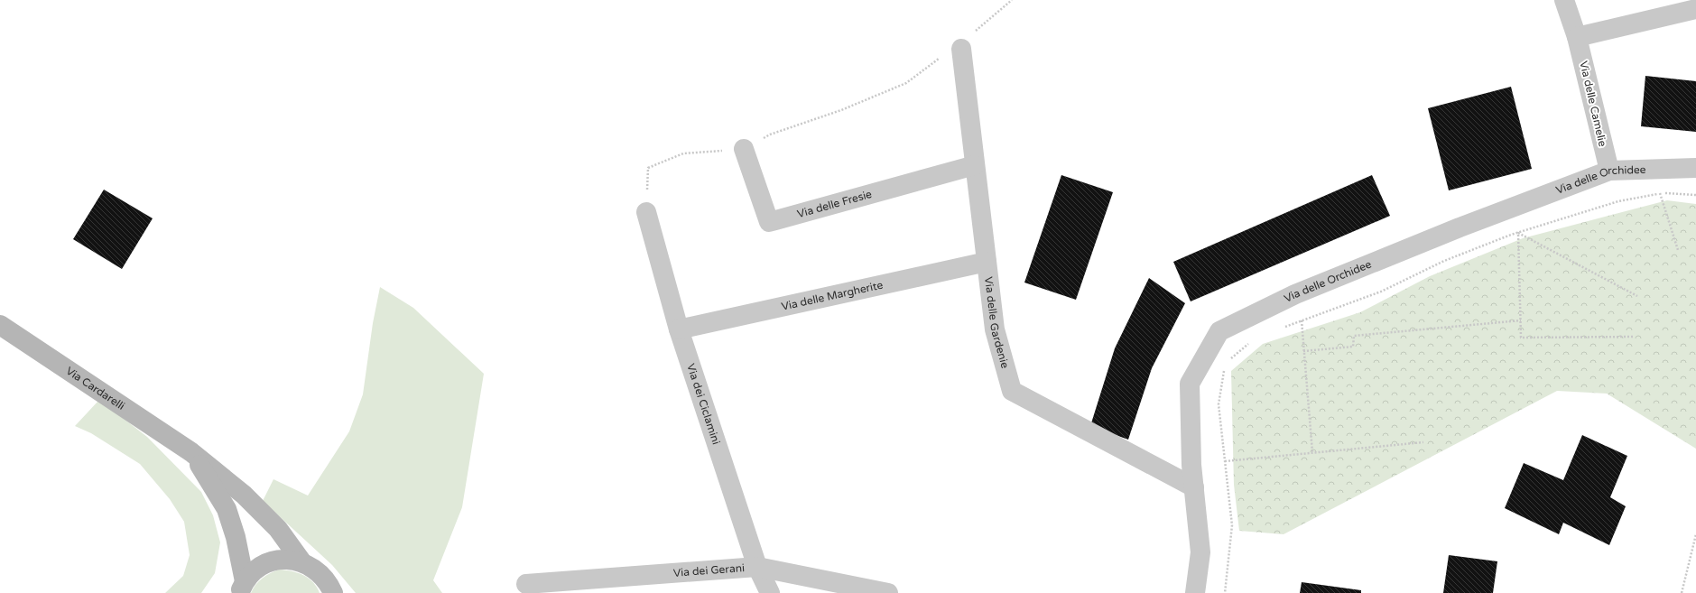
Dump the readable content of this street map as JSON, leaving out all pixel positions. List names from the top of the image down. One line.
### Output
{"streets":{"street":["Via delle Camelie","Via delle Orchidee","Via delle Fresie","Via delle Margherite","Via delle Gardenie","Via Cardarelli","Via dei Ciclamini","Via dei Gerani"]},"crossings":[["Via delle Camelie","Via delle Orchidee"],["Via delle Orchidee","Via delle Gardenie"],["Via delle Fresie","Via delle Gardenie"],["Via delle Margherite","Via delle Gardenie"],["Via delle Margherite","Via dei Ciclamini"],["Via dei Ciclamini","Via dei Gerani"]]}
